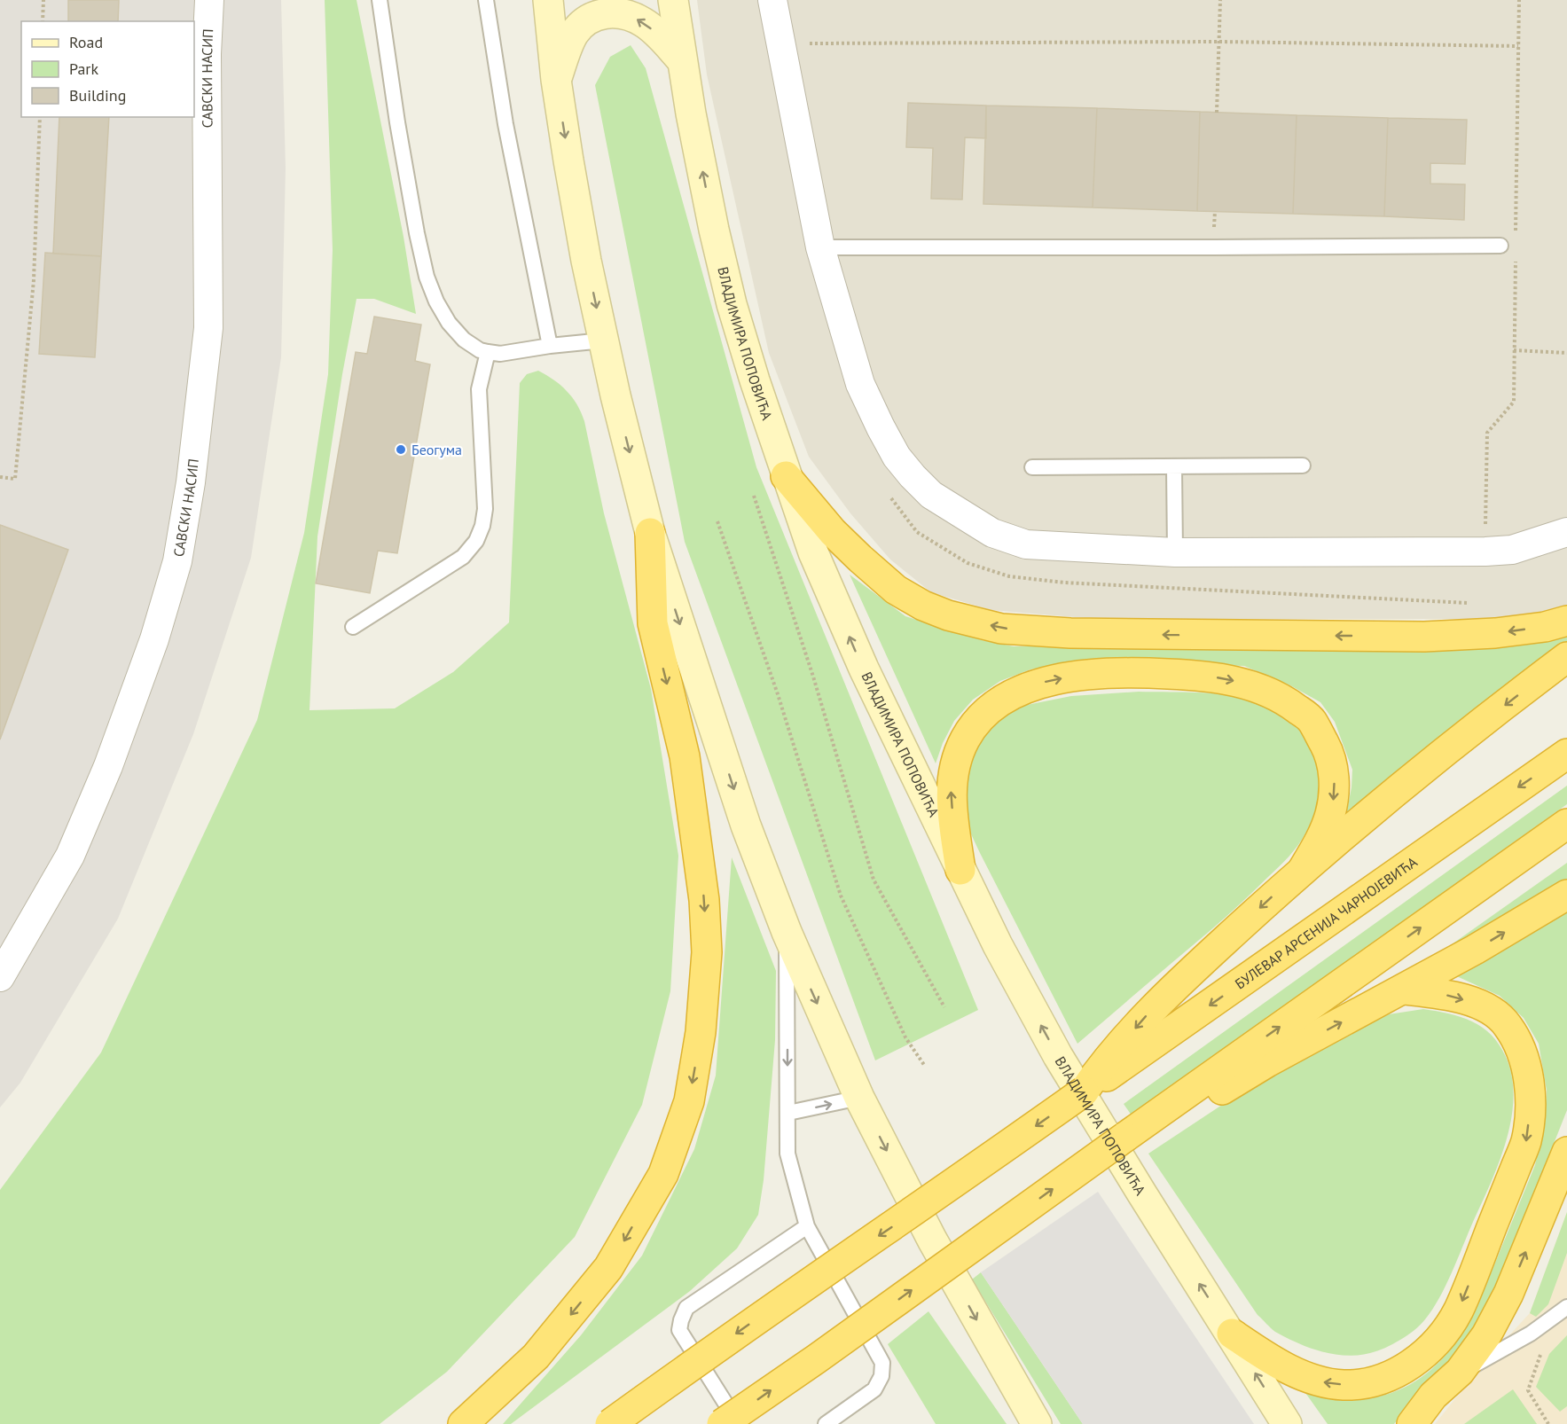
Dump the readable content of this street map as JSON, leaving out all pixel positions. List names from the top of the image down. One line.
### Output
{"streets":{"highway":["БУЛЕВАР АРСЕНИЈА ЧАРНОЈЕВИЋА"],"main road":["ВЛАДИМИРА ПОПОВИЋА"],"street":["САВСКИ НАСИП"]},"places":["Беогума"],"legend":["Road","Park","Building"]}
